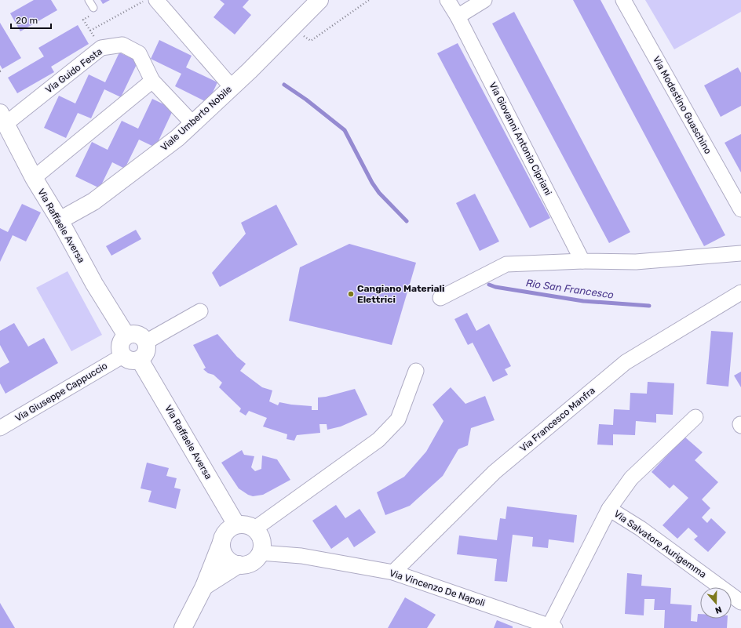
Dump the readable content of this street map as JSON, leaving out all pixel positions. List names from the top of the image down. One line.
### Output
{"streets":{"main road":["Viale Umberto Nobile","Via Raffaele Aversa"],"street":["Via Guido Festa","Via Modestino Guaschino","Via Giovanni Antonio Cipriani","Via Giuseppe Cappuccio","Via Francesco Manfra","Via Salvatore Aurigemma","Via Vincenzo De Napoli"]},"crossings":[["Via Guido Festa","Viale Umberto Nobile"],["Via Guido Festa","Via Raffaele Aversa"],["Viale Umberto Nobile","Via Raffaele Aversa"],["Via Raffaele Aversa","Via Giuseppe Cappuccio"],["Via Raffaele Aversa","Via Vincenzo De Napoli"],["Via Francesco Manfra","Via Vincenzo De Napoli"],["Via Salvatore Aurigemma","Via Vincenzo De Napoli"]],"water":["Rio San Francesco"],"places":["Cangiano Materiali Elettrici"],"scale_bar":"20 m","north":"bottom"}
